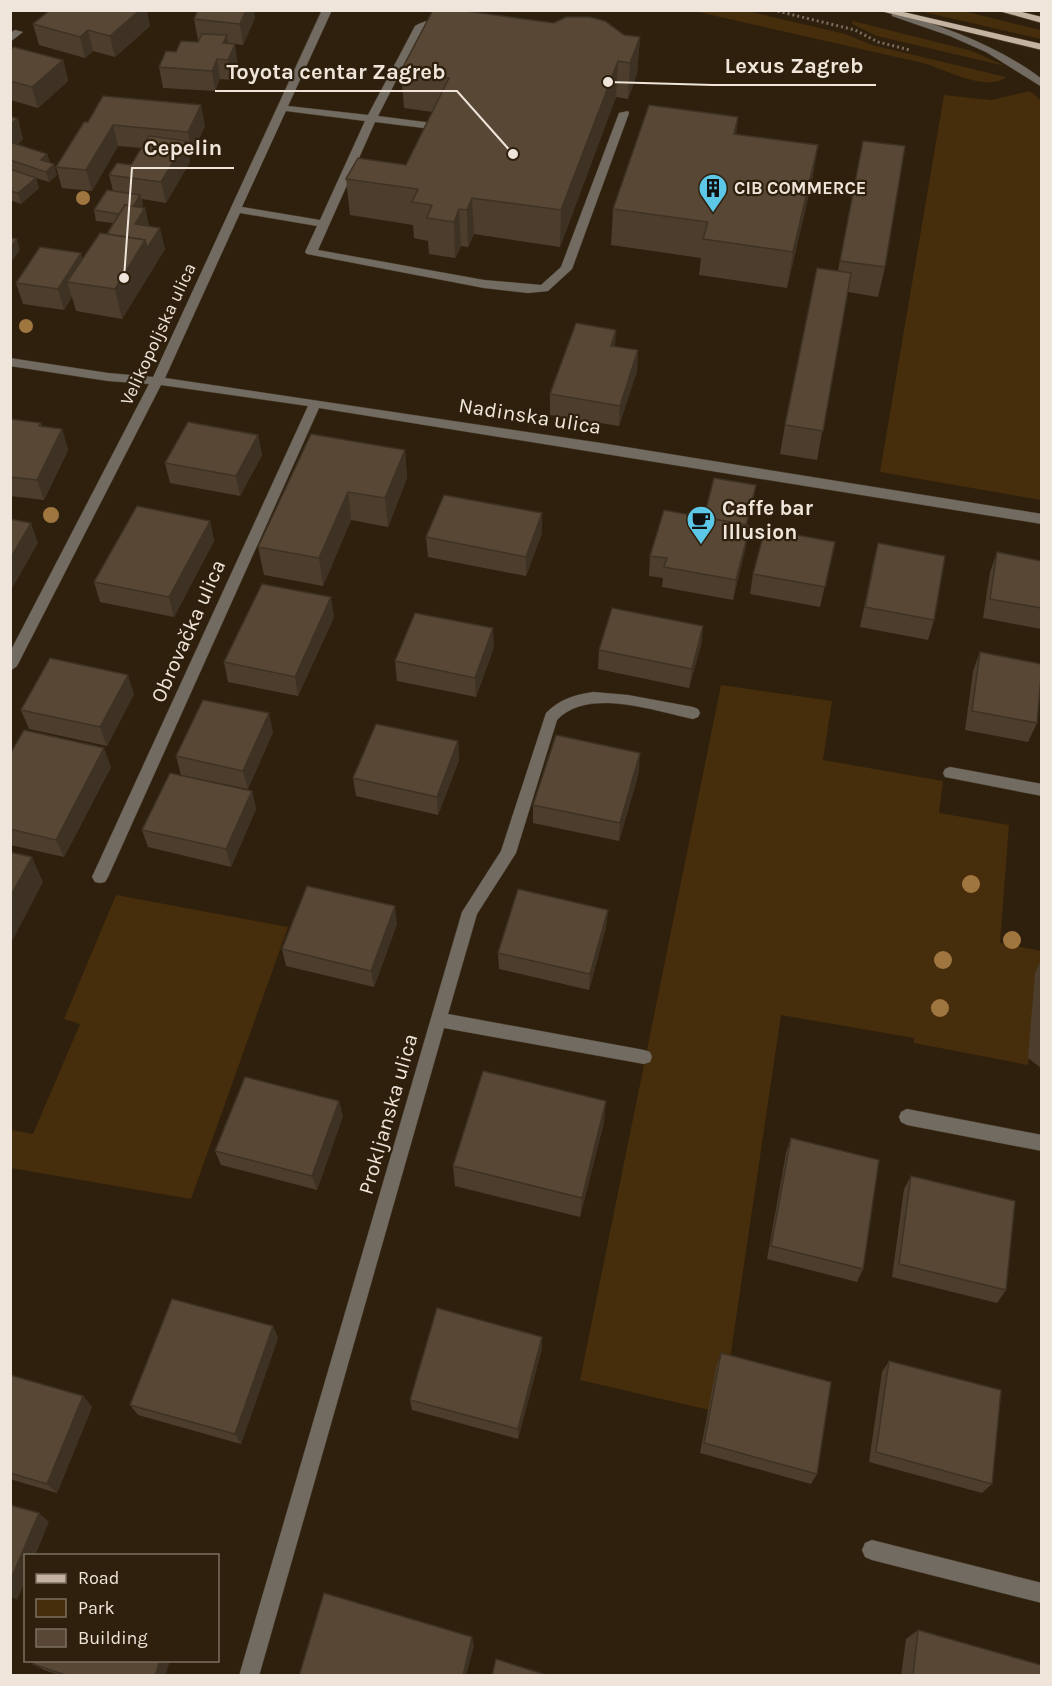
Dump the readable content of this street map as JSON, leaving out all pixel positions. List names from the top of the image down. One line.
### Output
{"streets":{"street":["Velikopoljska ulica","Nadinska ulica","Obrovačka ulica","Prokljanska ulica"]},"crossings":[["Velikopoljska ulica","Nadinska ulica"],["Nadinska ulica","Obrovačka ulica"]],"places":{"other":["Lexus Zagreb","Toyota centar Zagreb","Cepelin"],"building":["CIB COMMERCE"],"cafe":["Caffe bar Illusion"]},"legend":["Road","Park","Building"]}
